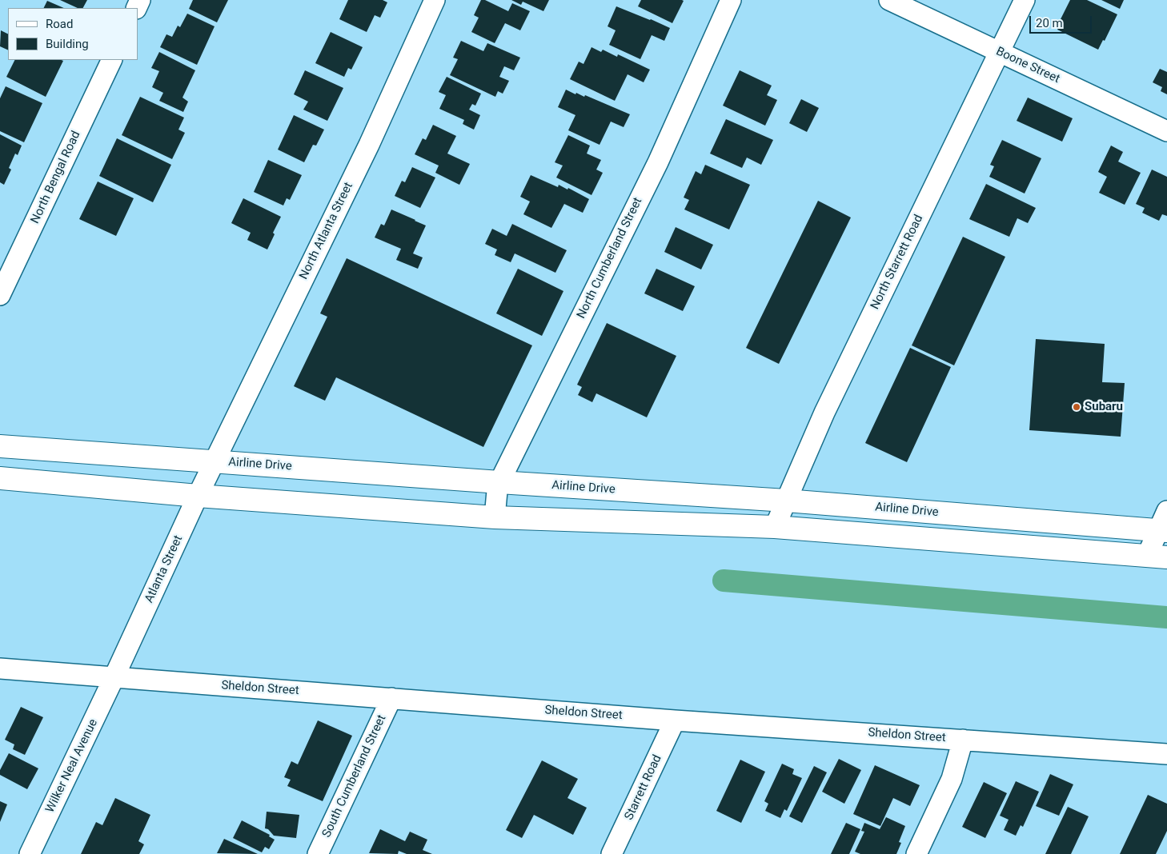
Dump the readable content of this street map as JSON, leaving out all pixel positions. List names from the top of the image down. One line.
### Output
{"streets":{"highway":["Airline Drive"],"street":["Boone Street","North Bengal Road","North Atlanta Street","North Cumberland Street","North Starrett Road","Atlanta Street","Sheldon Street","Wilker Neal Avenue","South Cumberland Street","Starrett Road"]},"crossings":[["Boone Street","North Starrett Road"],["North Atlanta Street","Airline Drive"],["North Atlanta Street","Atlanta Street"],["North Cumberland Street","Airline Drive"],["North Starrett Road","Airline Drive"],["Airline Drive","Atlanta Street"],["Atlanta Street","Sheldon Street"],["Atlanta Street","Wilker Neal Avenue"],["Sheldon Street","Wilker Neal Avenue"],["Sheldon Street","South Cumberland Street"],["Sheldon Street","Starrett Road"]],"places":["Subaru"],"legend":["Road","Building"],"scale_bar":"20 m"}
